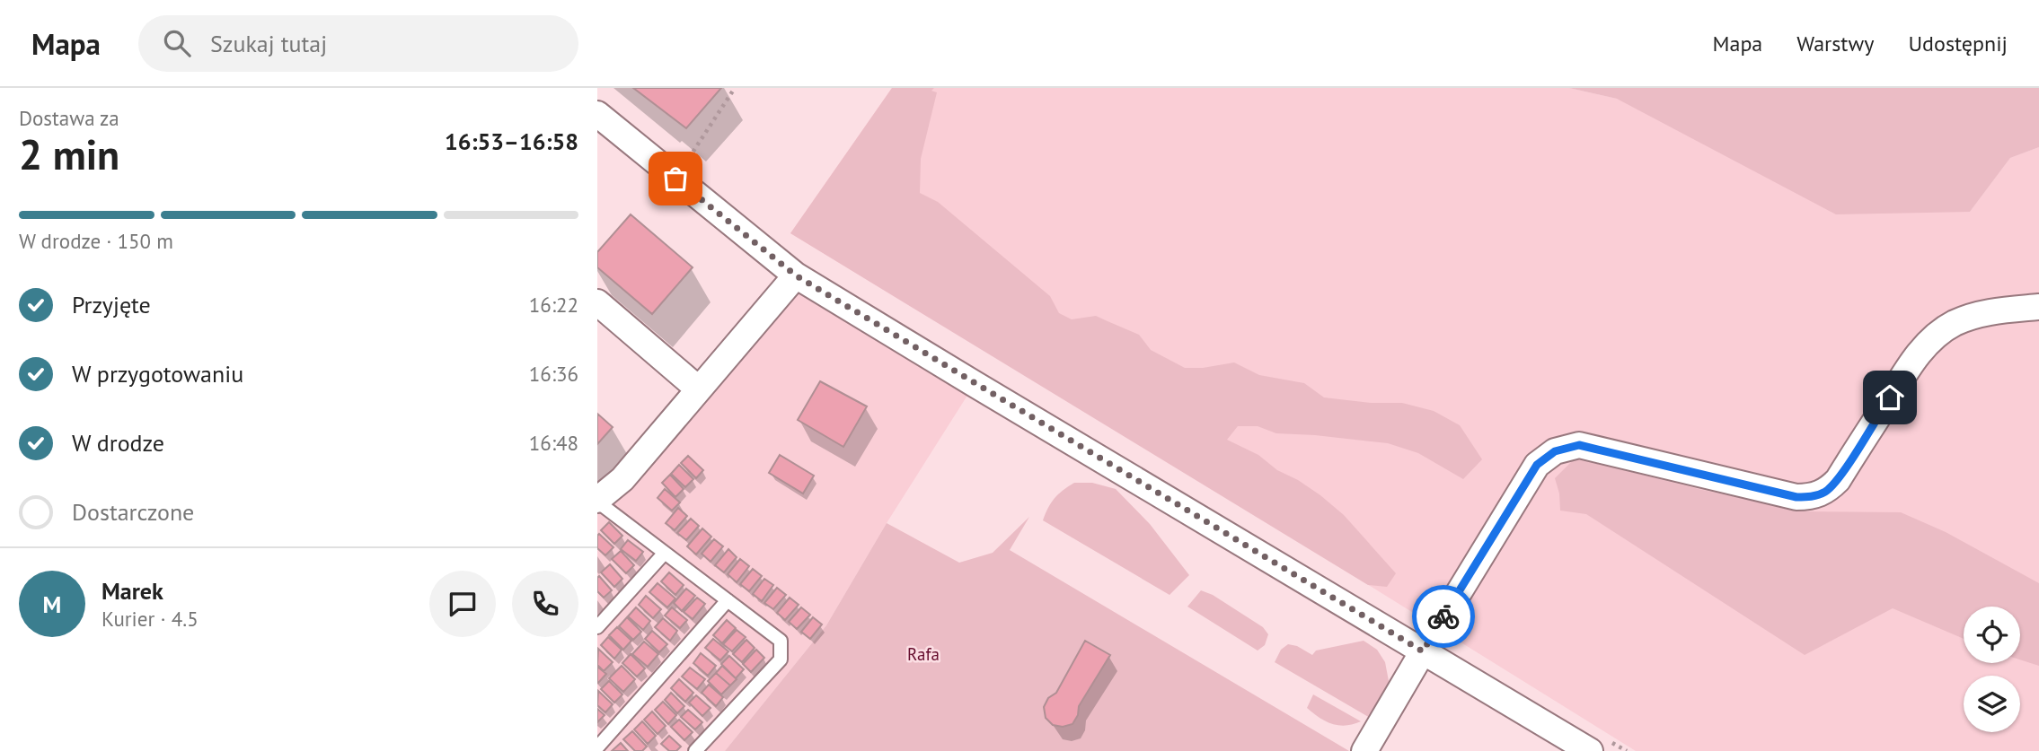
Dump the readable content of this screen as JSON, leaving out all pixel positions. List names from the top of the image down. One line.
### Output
{"parks":["Rafa"],"page":{"header":"Mapa","search":"Szukaj tutaj","nav":["Mapa","Warstwy","Udostępnij"],"heading":["2 min","Dostawa za","16:53–16:58"],"panel":["Marek","Kurier · 4.5"],"bar":"W drodze · 150 m","list":[["Przyjęte","16:22"],["W przygotowaniu","16:36"],["W drodze","16:48"],"Dostarczone"],"round":"M"}}
